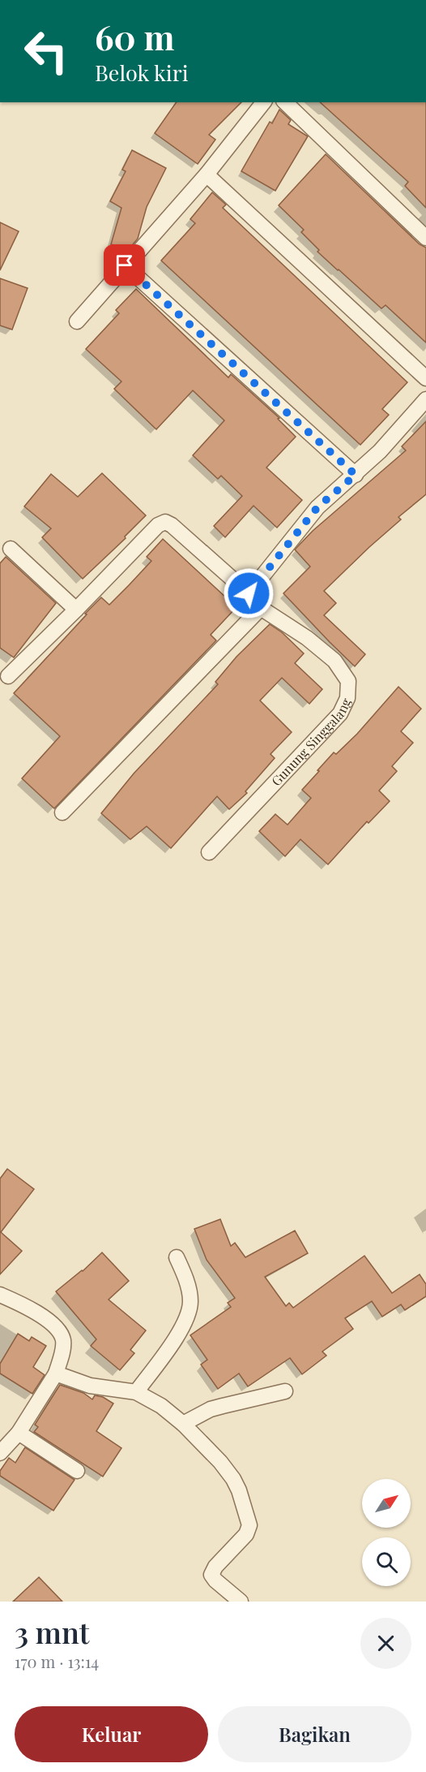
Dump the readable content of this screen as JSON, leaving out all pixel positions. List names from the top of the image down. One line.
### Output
{"streets":{"street":["Gunung Singgalang"]},"north":"top right","page":{"turn":["60 m","Belok kiri"],"heading":["3 mnt","170 m · 13:14"],"buttons":["Keluar","Bagikan"]}}
